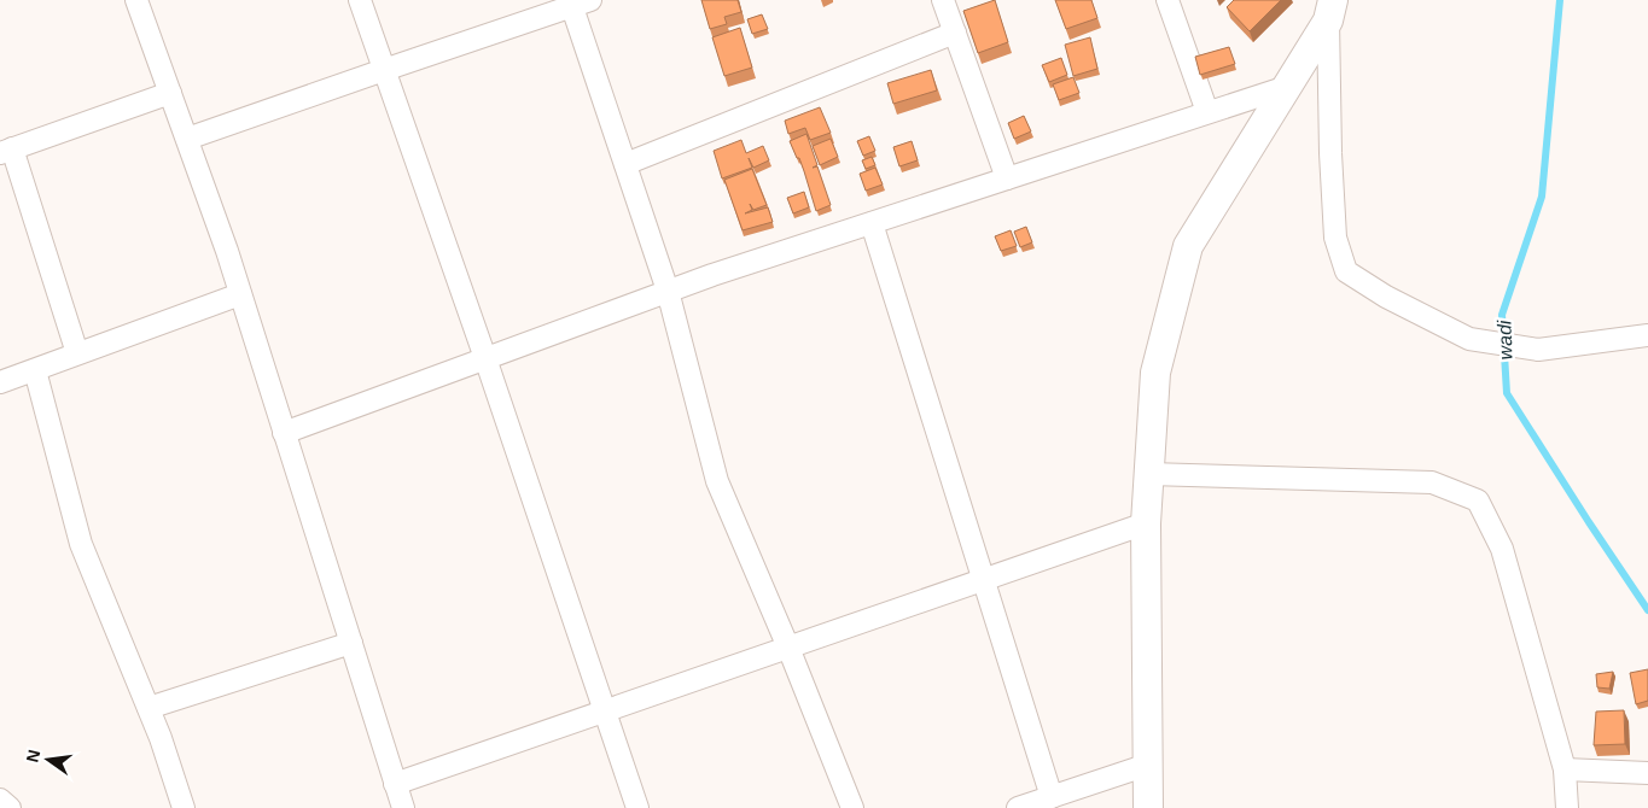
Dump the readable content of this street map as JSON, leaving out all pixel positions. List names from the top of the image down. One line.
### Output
{"water":["wadi"],"north":"left"}
